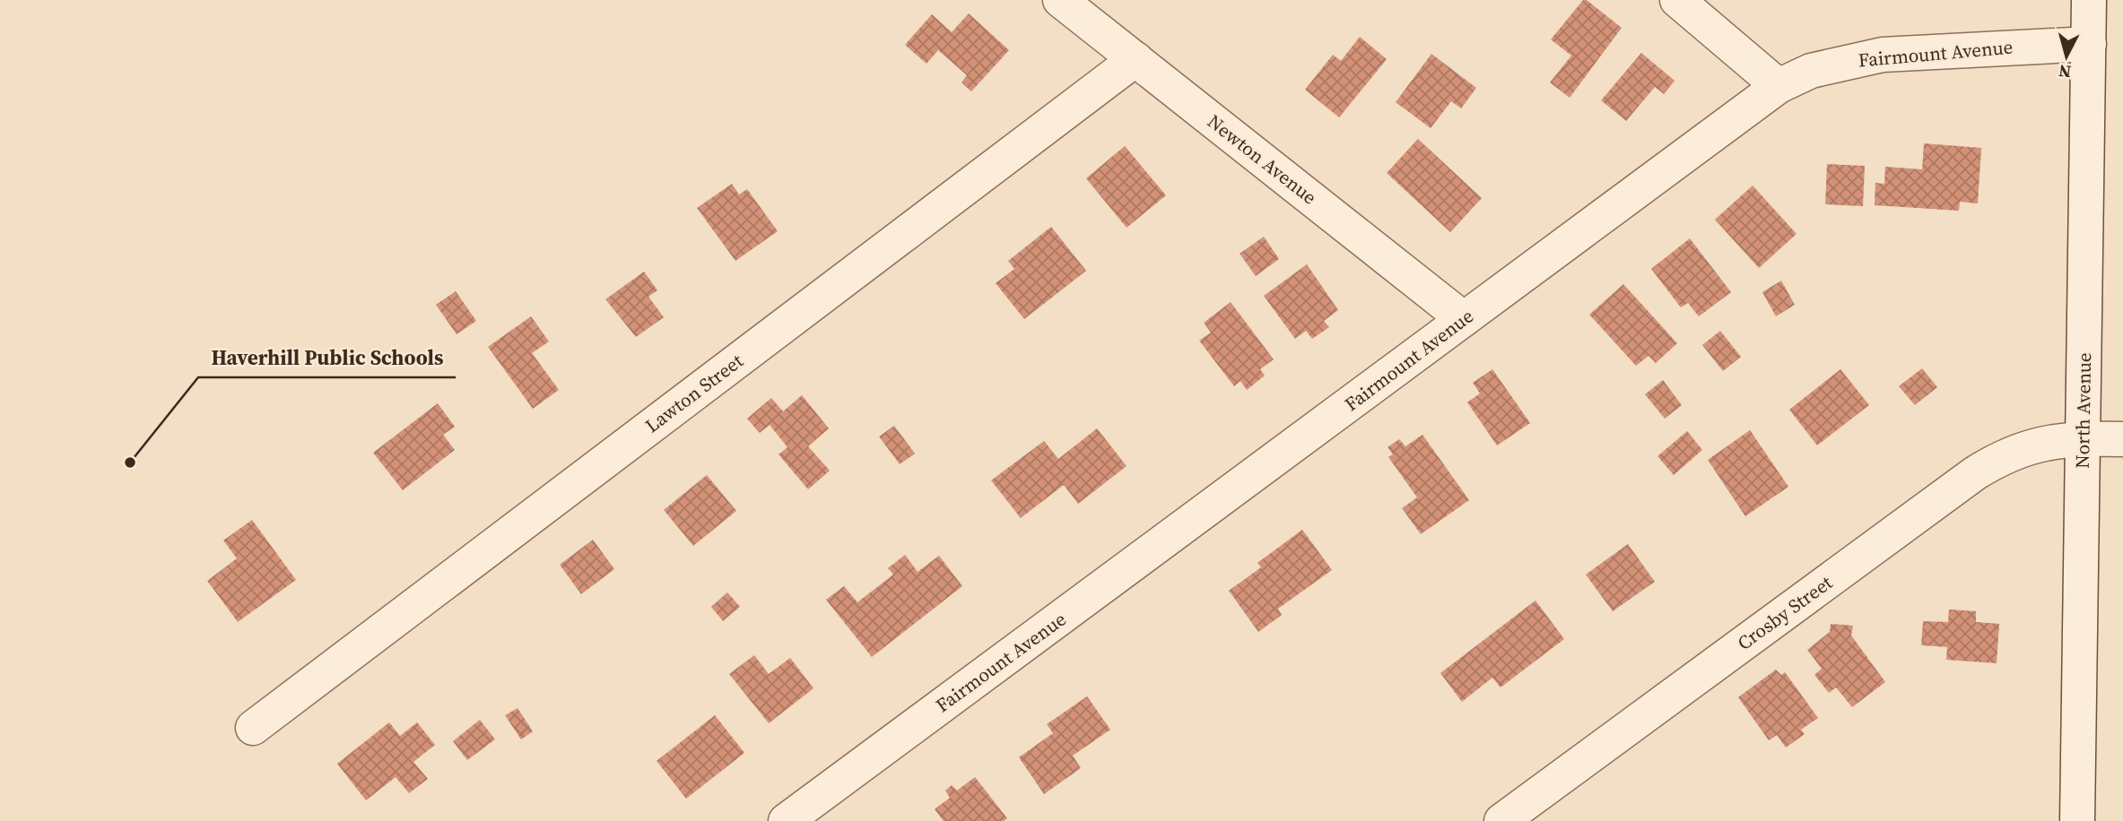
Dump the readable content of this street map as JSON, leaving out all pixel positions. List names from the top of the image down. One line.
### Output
{"streets":{"street":["Fairmount Avenue","Newton Avenue","Lawton Street","North Avenue","Crosby Street"]},"crossings":[["Fairmount Avenue","Newton Avenue"],["Fairmount Avenue","North Avenue"],["Newton Avenue","Lawton Street"],["North Avenue","Crosby Street"]],"places":["Haverhill Public Schools"],"north":"bottom"}
